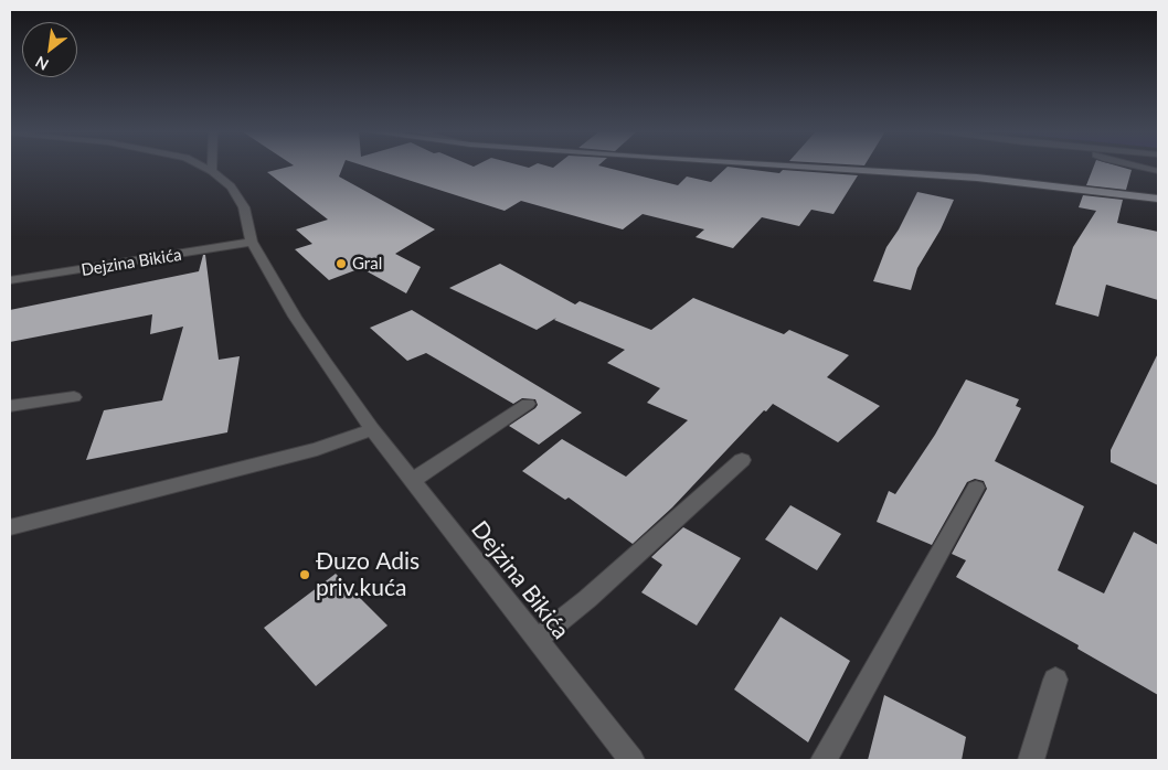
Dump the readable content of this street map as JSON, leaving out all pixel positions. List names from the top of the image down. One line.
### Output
{"streets":{"street":["Dejzina Bikića"]},"places":["Gral","Đuzo Adis priv.kuća"],"north":"bottom left"}
